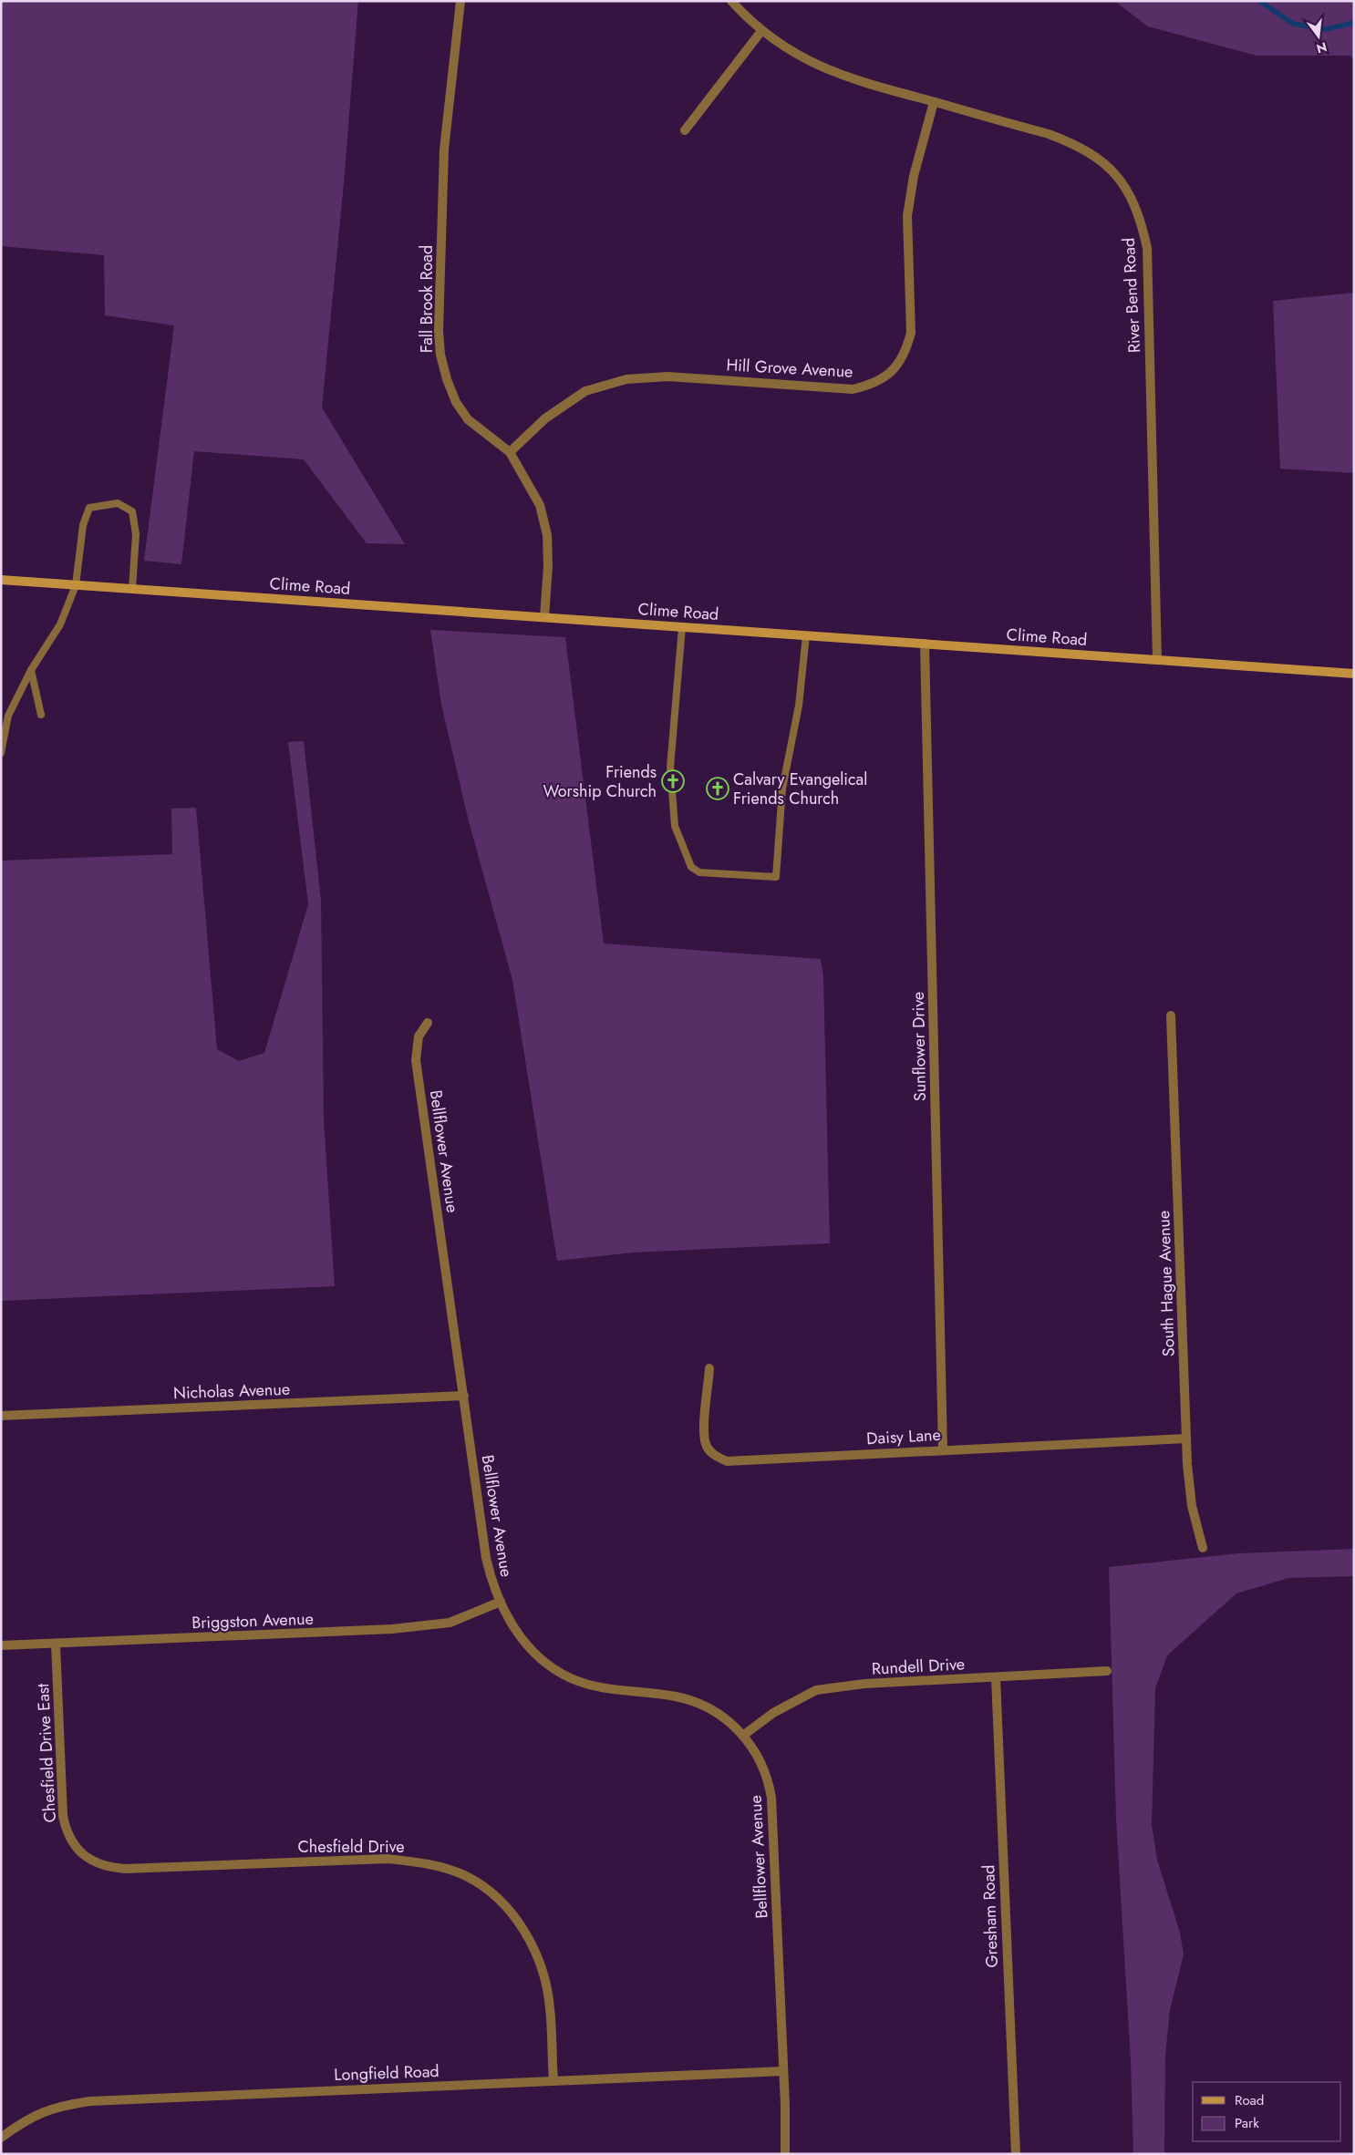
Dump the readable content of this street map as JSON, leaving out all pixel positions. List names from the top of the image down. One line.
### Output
{"streets":{"main road":["Clime Road"],"street":["River Bend Road","Fall Brook Road","Hill Grove Avenue","Sunflower Drive","Bellflower Avenue","South Hague Avenue","Nicholas Avenue","Daisy Lane","Briggston Avenue","Rundell Drive","Chesfield Drive East","Chesfield Drive","Gresham Road","Longfield Road"]},"crossings":[["River Bend Road","Hill Grove Avenue"],["River Bend Road","Clime Road"],["Fall Brook Road","Hill Grove Avenue"],["Fall Brook Road","Clime Road"],["Clime Road","Sunflower Drive"],["Sunflower Drive","Daisy Lane"],["Bellflower Avenue","Nicholas Avenue"],["Bellflower Avenue","Briggston Avenue"],["Bellflower Avenue","Rundell Drive"],["Bellflower Avenue","Longfield Road"],["South Hague Avenue","Daisy Lane"],["Briggston Avenue","Chesfield Drive East"],["Rundell Drive","Gresham Road"],["Chesfield Drive East","Chesfield Drive"],["Chesfield Drive","Longfield Road"]],"places":{"church":["Friends Worship Church","Calvary Evangelical Friends Church"]},"legend":["Road","Park"],"north":"bottom"}
